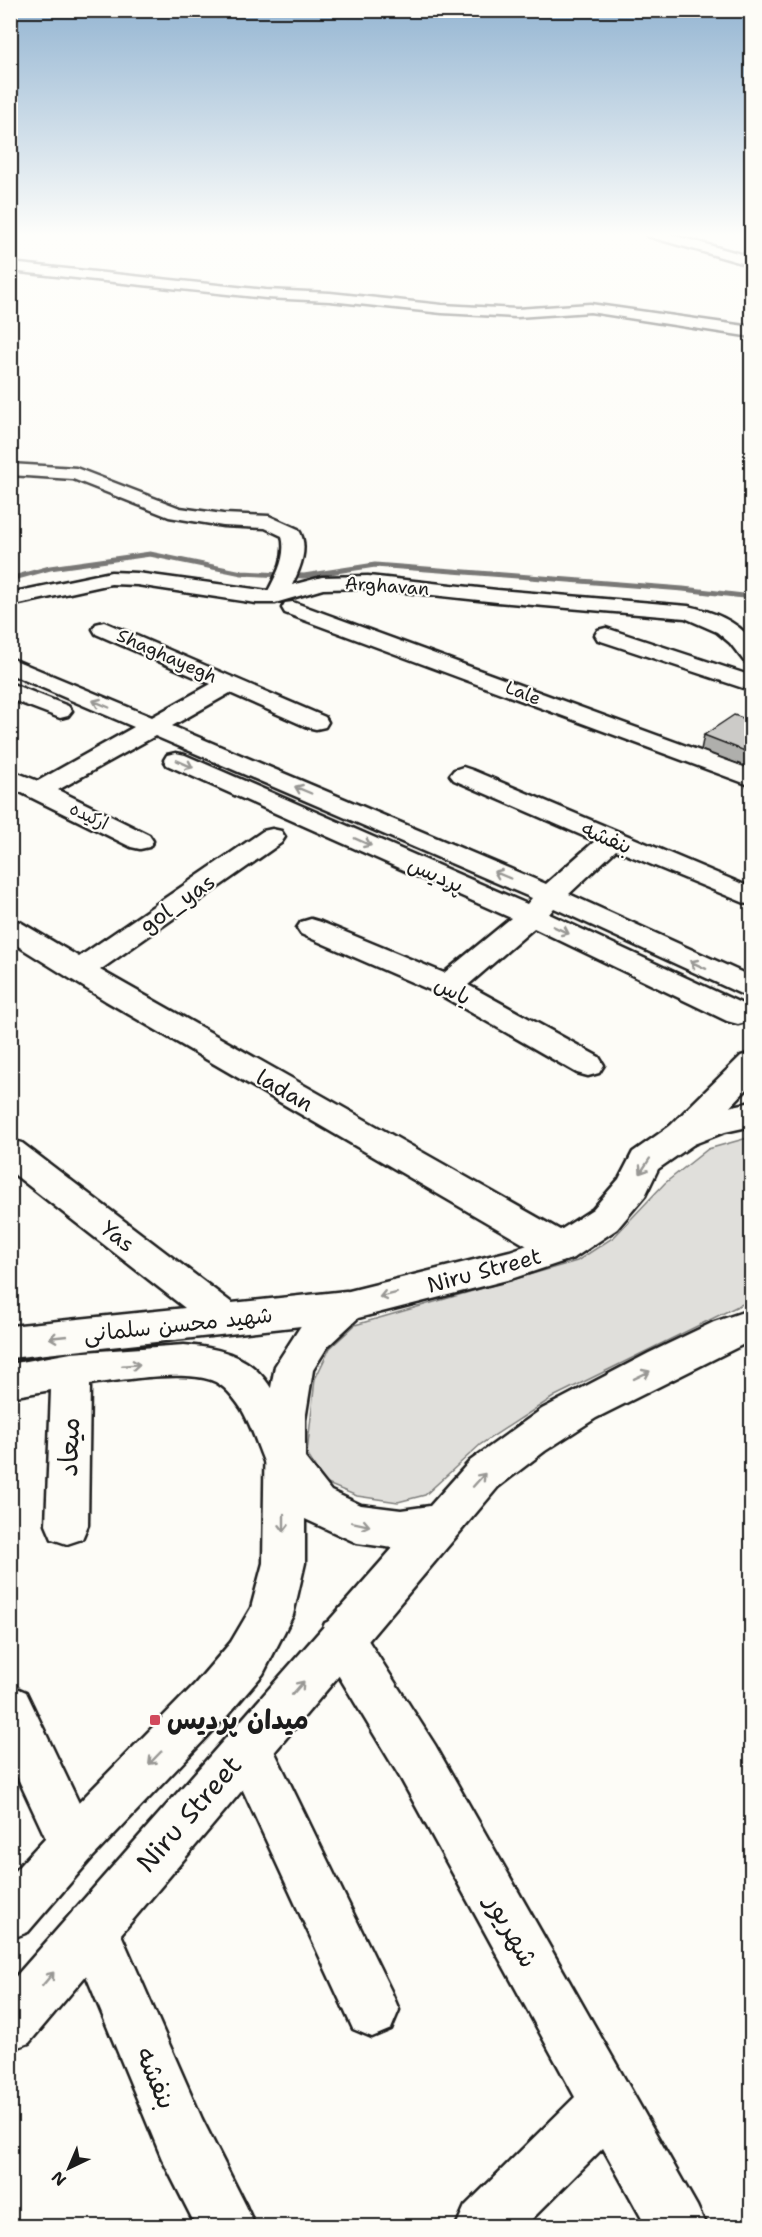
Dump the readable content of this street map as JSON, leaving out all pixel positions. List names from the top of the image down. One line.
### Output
{"streets":{"street":["Arghavan","Shaghayegh","Lale","ارکیده","بنفشه","پردیس","gol_yas","یاس","ladan","Yas","Niru Street","شهید محسن سلمانی","میعاد","شهریور"]},"crossings":[["Arghavan","Lale"],["Shaghayegh","ارکیده"],["Shaghayegh","پردیس"],["ارکیده","پردیس"],["بنفشه","Niru Street"],["gol_yas","ladan"],["ladan","Niru Street"],["Yas","شهید محسن سلمانی"],["Niru Street","شهید محسن سلمانی"],["Niru Street","شهریور"],["شهید محسن سلمانی","میعاد"]],"places":{"transit":["میدان پردیس"]},"north":"bottom left"}
